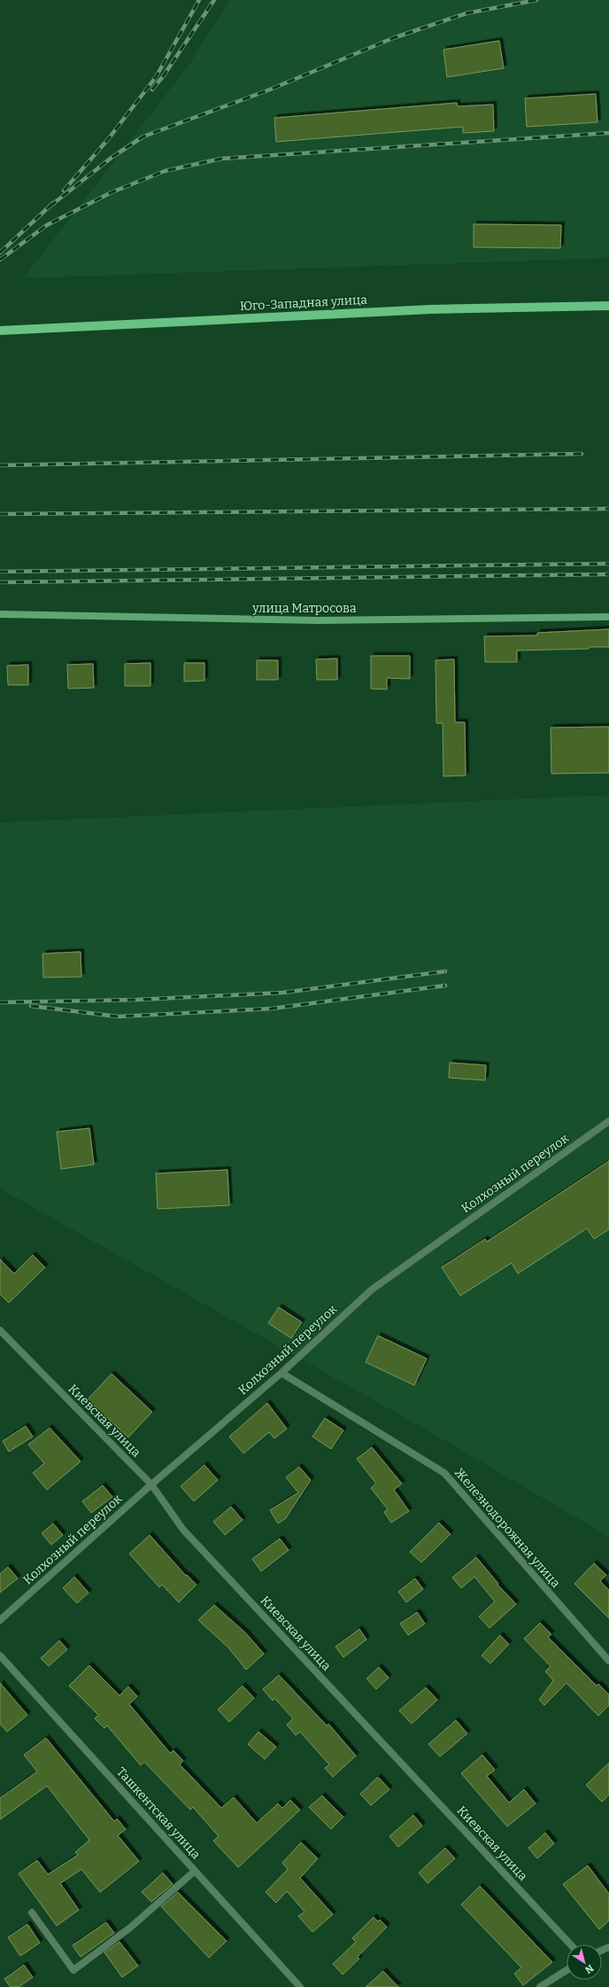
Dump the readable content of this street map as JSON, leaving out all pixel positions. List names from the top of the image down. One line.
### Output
{"streets":{"main road":["Юго-Западная улица"],"street":["улица Матросова","Колхозный переулок","Киевская улица","Железнодорожная улица","Ташкентская улица"]},"crossings":[["Колхозный переулок","Киевская улица"],["Колхозный переулок","Железнодорожная улица"]],"north":"bottom right"}
